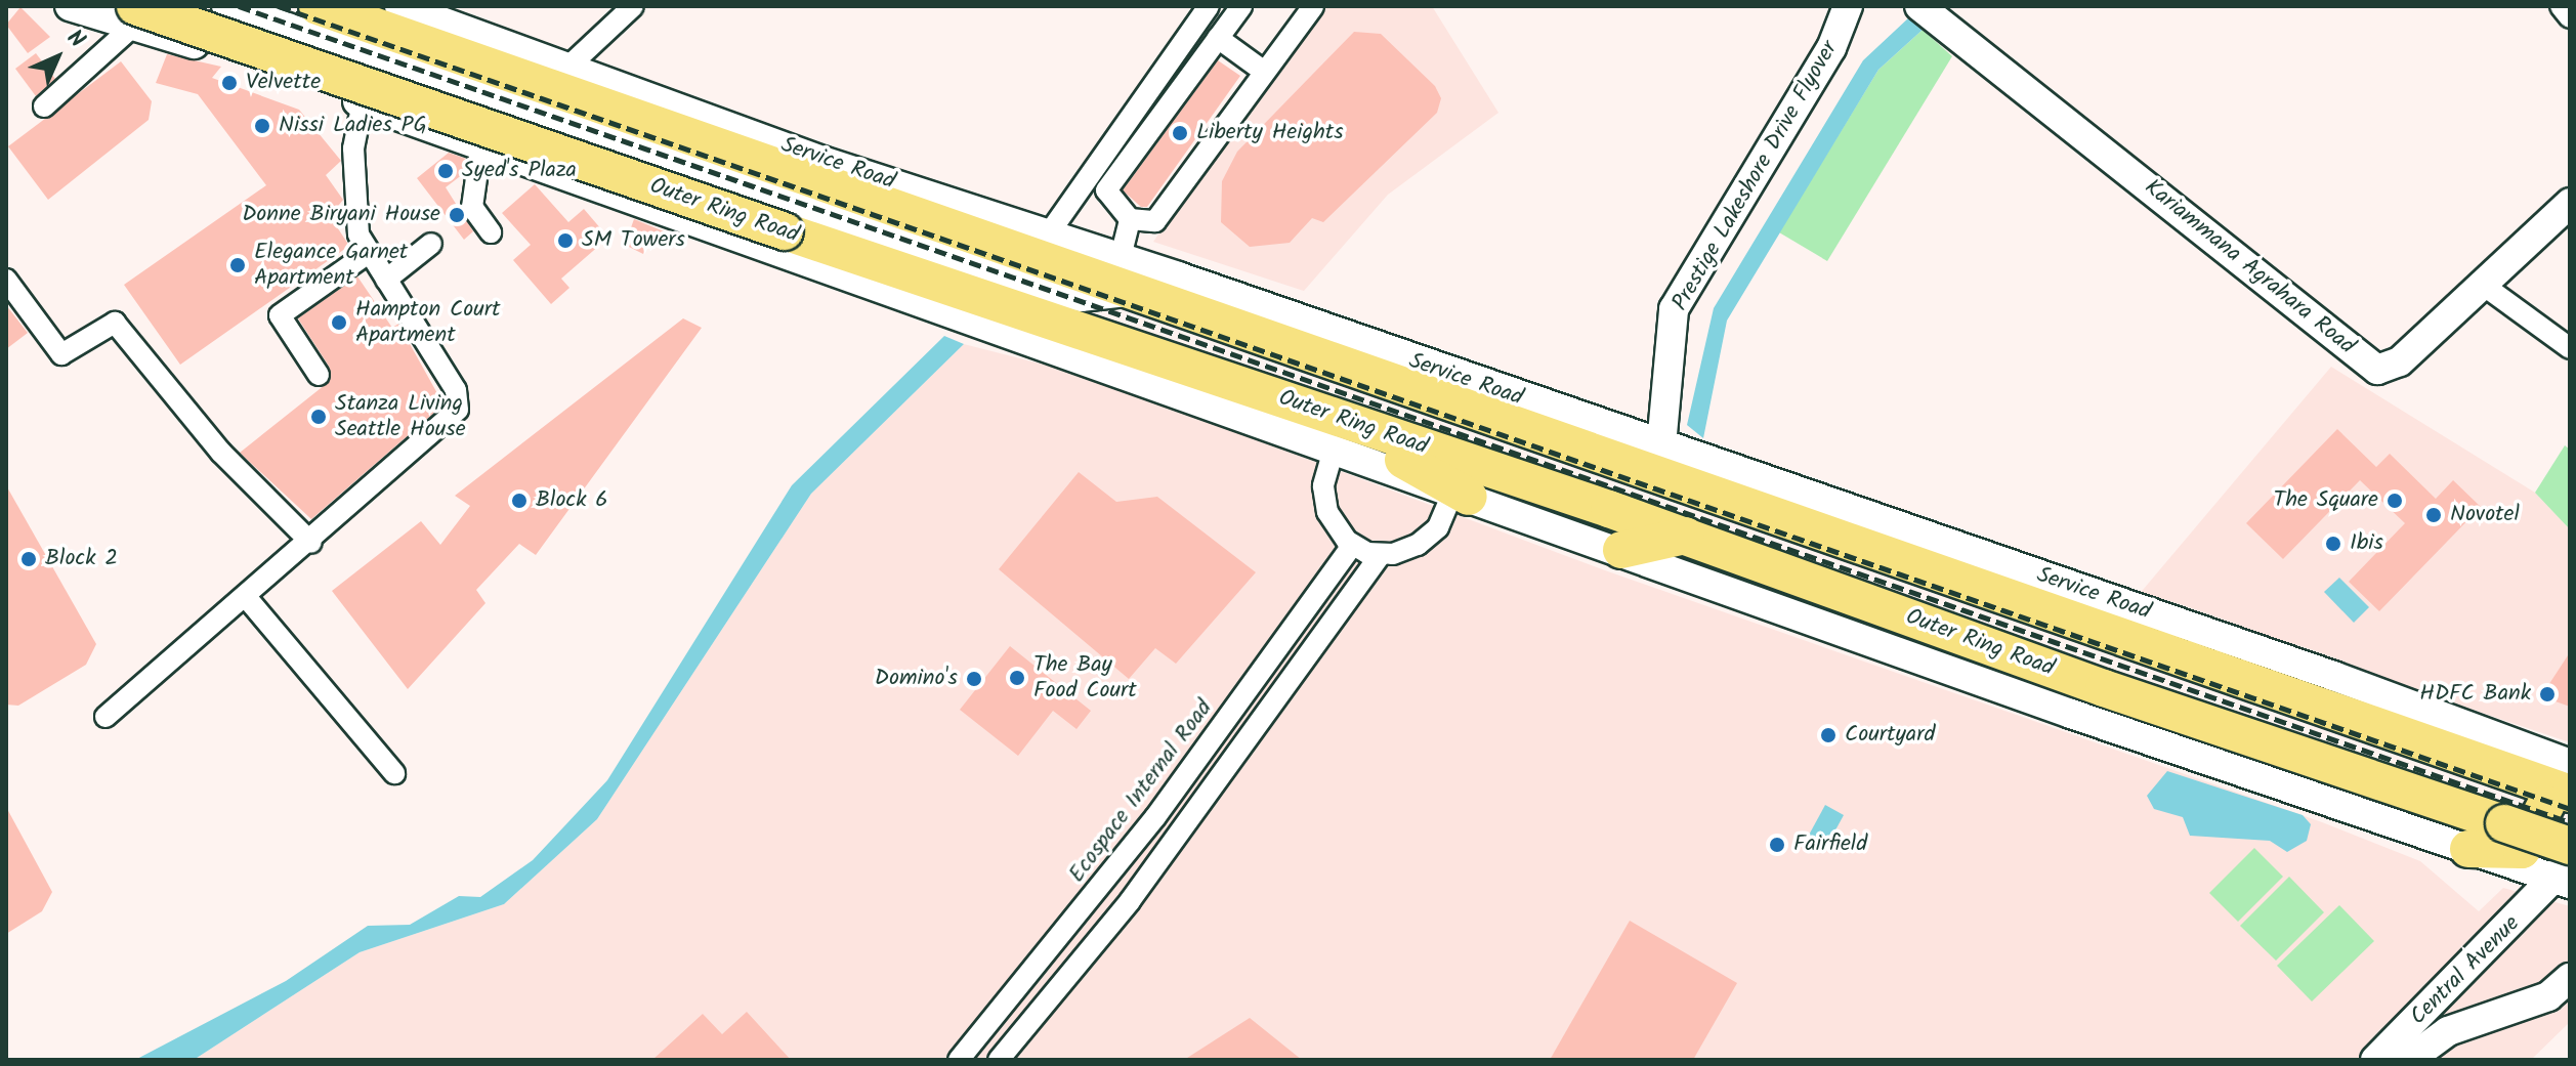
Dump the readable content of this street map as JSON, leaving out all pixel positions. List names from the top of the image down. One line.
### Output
{"streets":{"highway":["Outer Ring Road"],"street":["Service Road","Prestige Lakeshore Drive Flyover","Kariammana Agrahara Road","Ecospace Internal Road","Central Avenue"]},"crossings":[["Service Road","Prestige Lakeshore Drive Flyover"]],"places":["Velvette","Nissi Ladies PG","Liberty Heights","Syed's Plaza","Donne Biryani House","SM Towers","Elegance Garnet Apartment","Hampton Court Apartment","Stanza Living Seattle House","Block 6","The Square","Novotel","Ibis","Block 2","The Bay Food Court","Domino's","HDFC Bank","Courtyard","Fairfield"],"north":"top right"}
